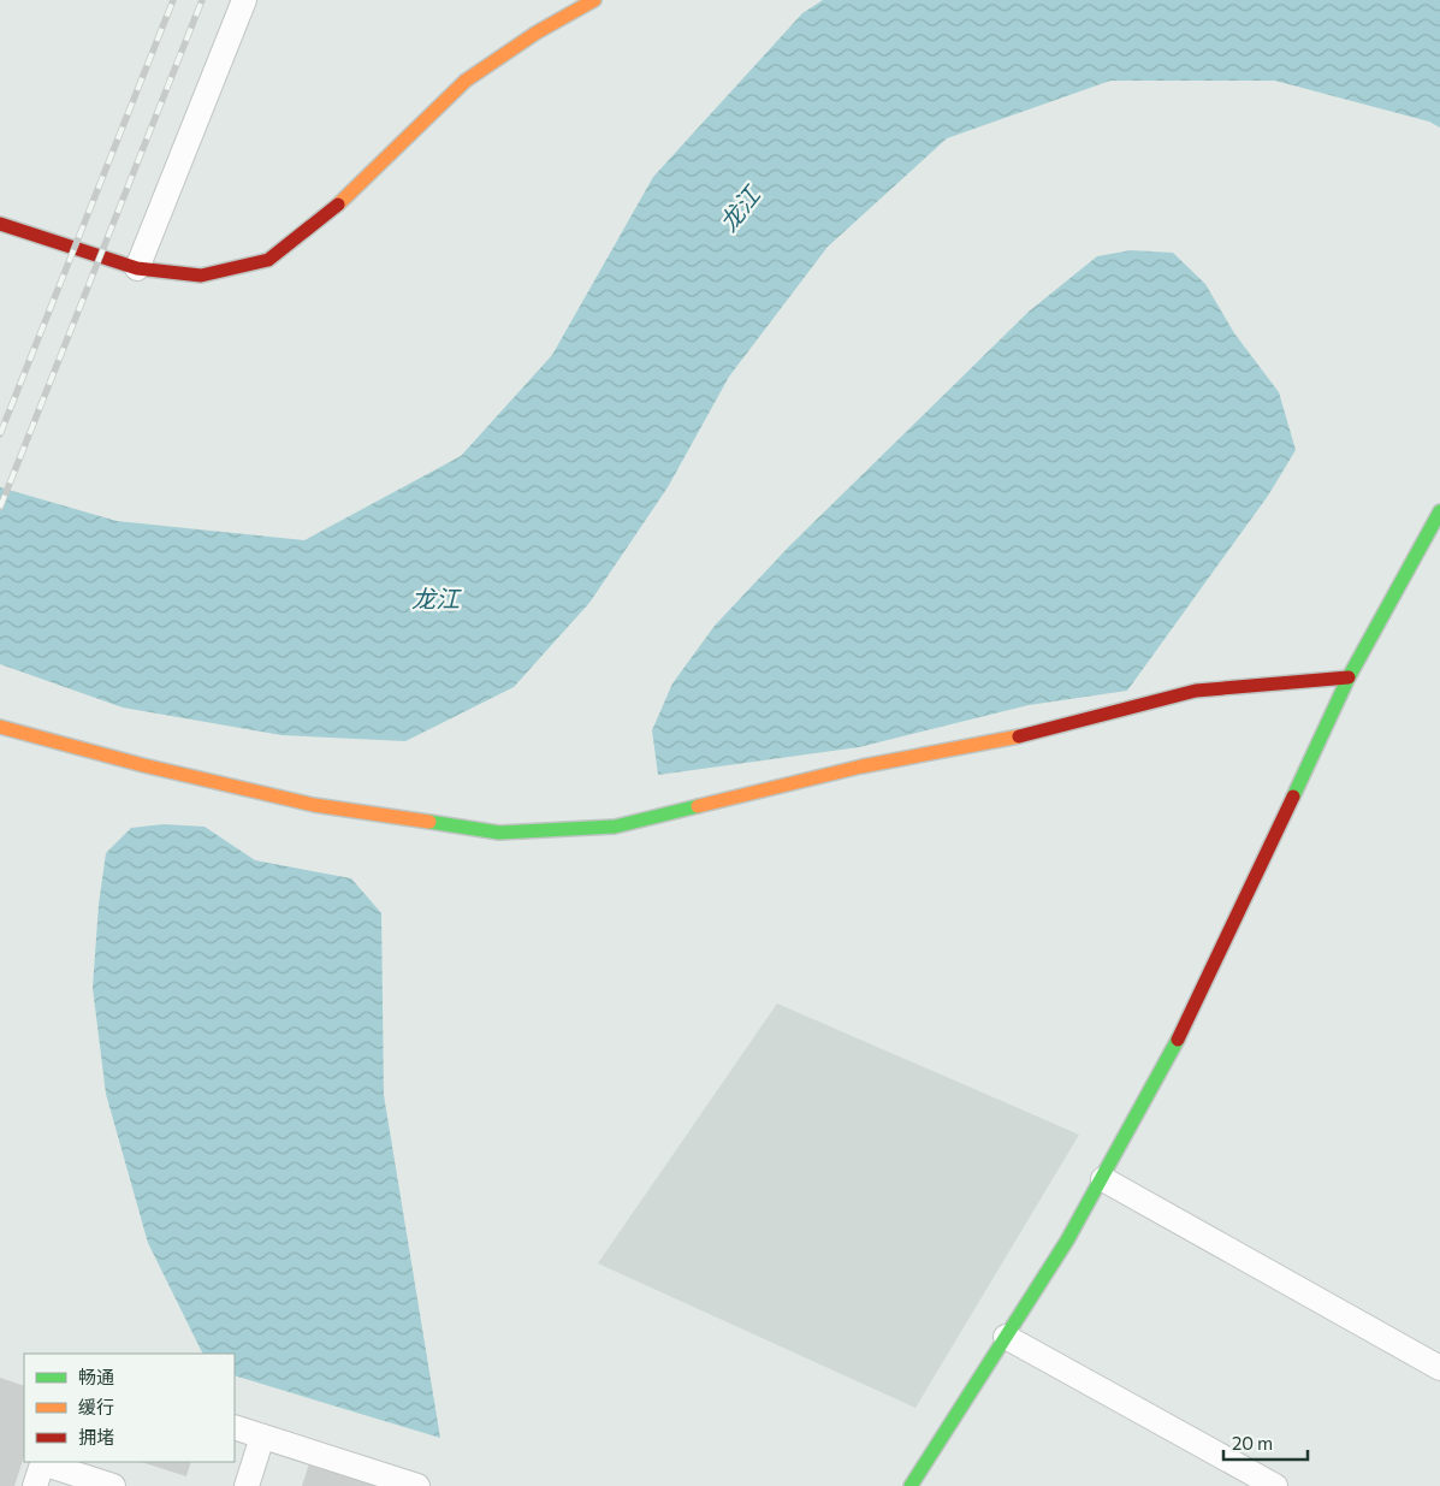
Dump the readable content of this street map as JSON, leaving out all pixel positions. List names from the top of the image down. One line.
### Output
{"water":["龙江"],"legend":["畅通","缓行","拥堵"],"scale_bar":"20 m"}
